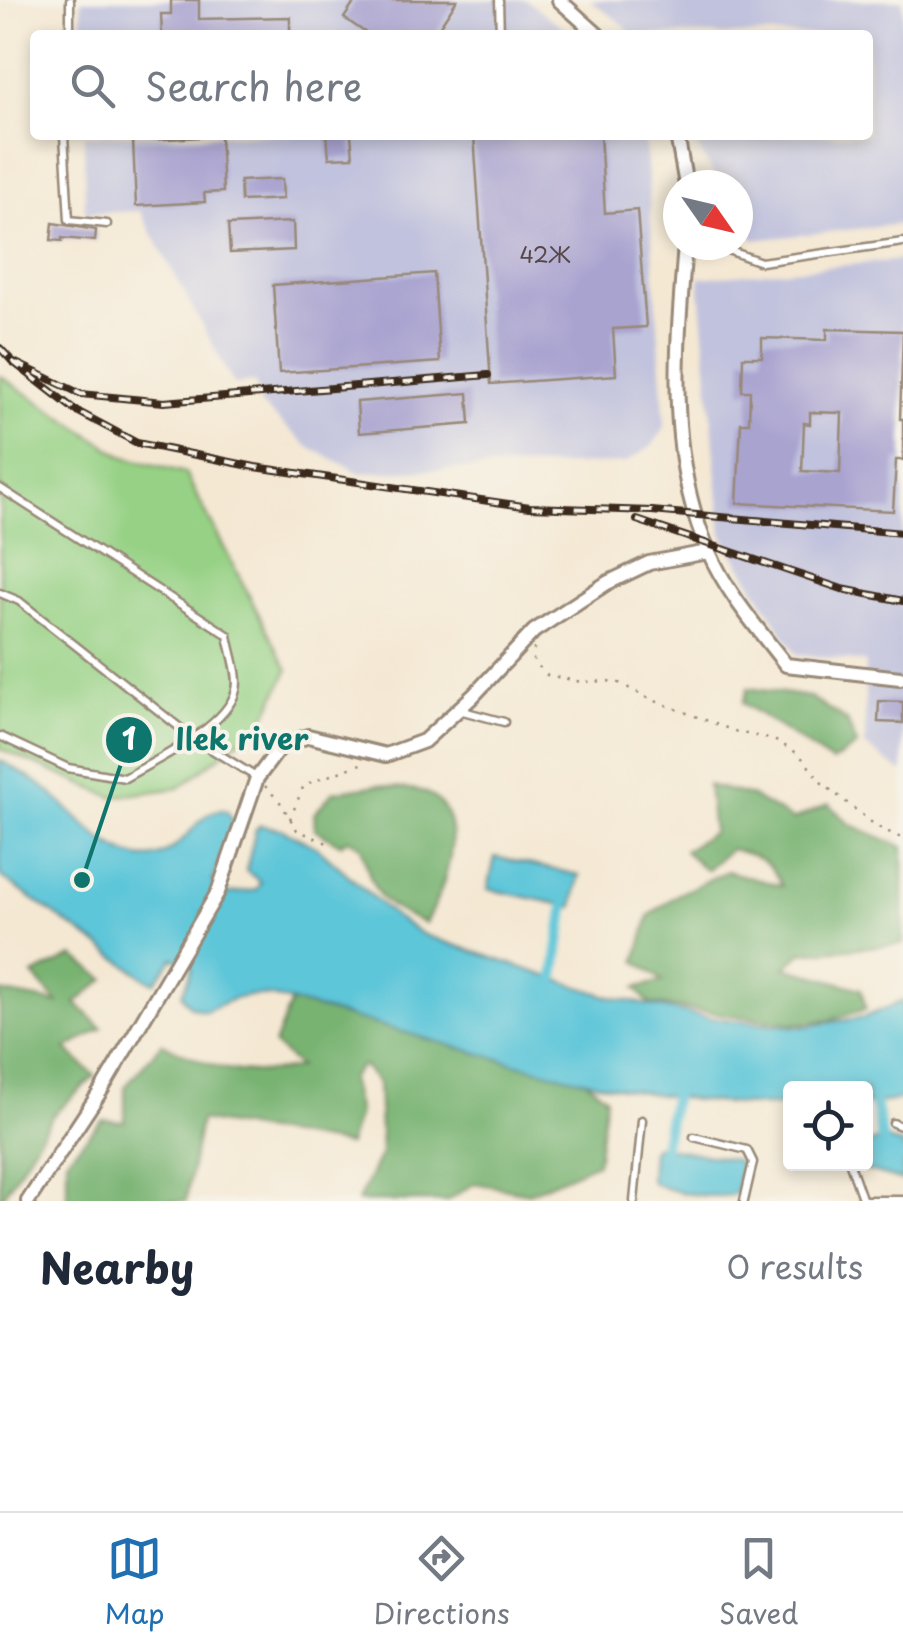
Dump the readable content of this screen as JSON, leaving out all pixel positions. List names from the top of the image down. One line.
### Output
{"places":["Ilek river"],"house_numbers":["42Ж"],"north":"bottom right","page":{"search":"Search here","heading":["Nearby","0 results"],"nav":["Map","Directions","Saved"]}}
